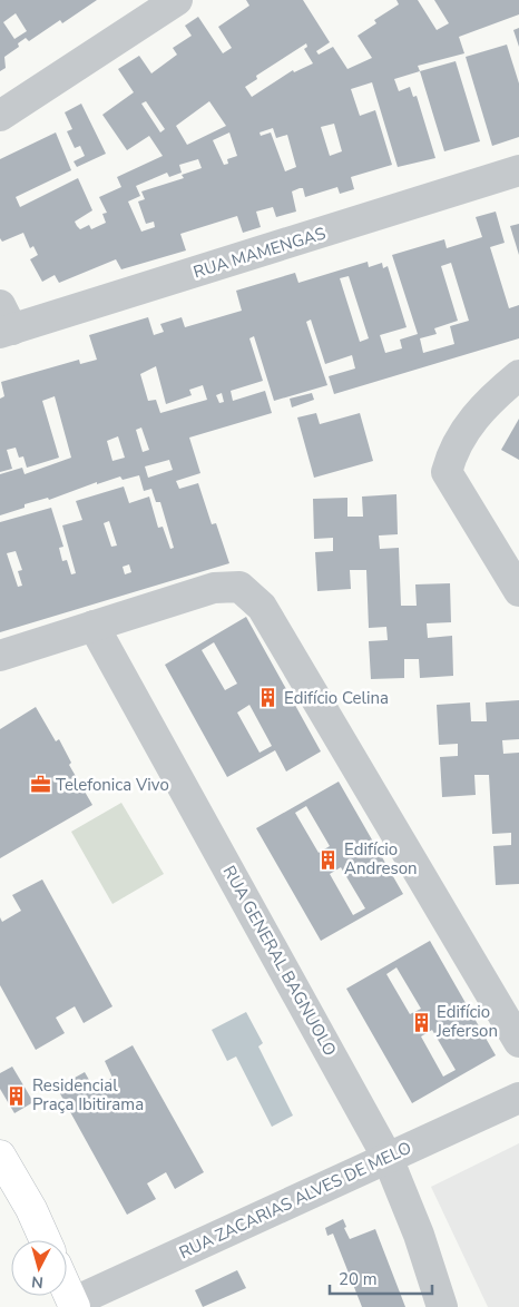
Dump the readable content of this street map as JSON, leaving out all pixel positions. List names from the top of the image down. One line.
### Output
{"streets":{"street":["RUA MAMENGAS","RUA GENERAL BAGNUOLO","RUA ZACARIAS ALVES DE MELO"]},"crossings":[["RUA GENERAL BAGNUOLO","RUA ZACARIAS ALVES DE MELO"]],"places":{"building":["Edifício Celina","Edifício Andreson","Edifício Jeferson","Residencial Praça Ibitirama"],"office":["Telefonica Vivo"]},"scale_bar":"20 m","north":"bottom"}
